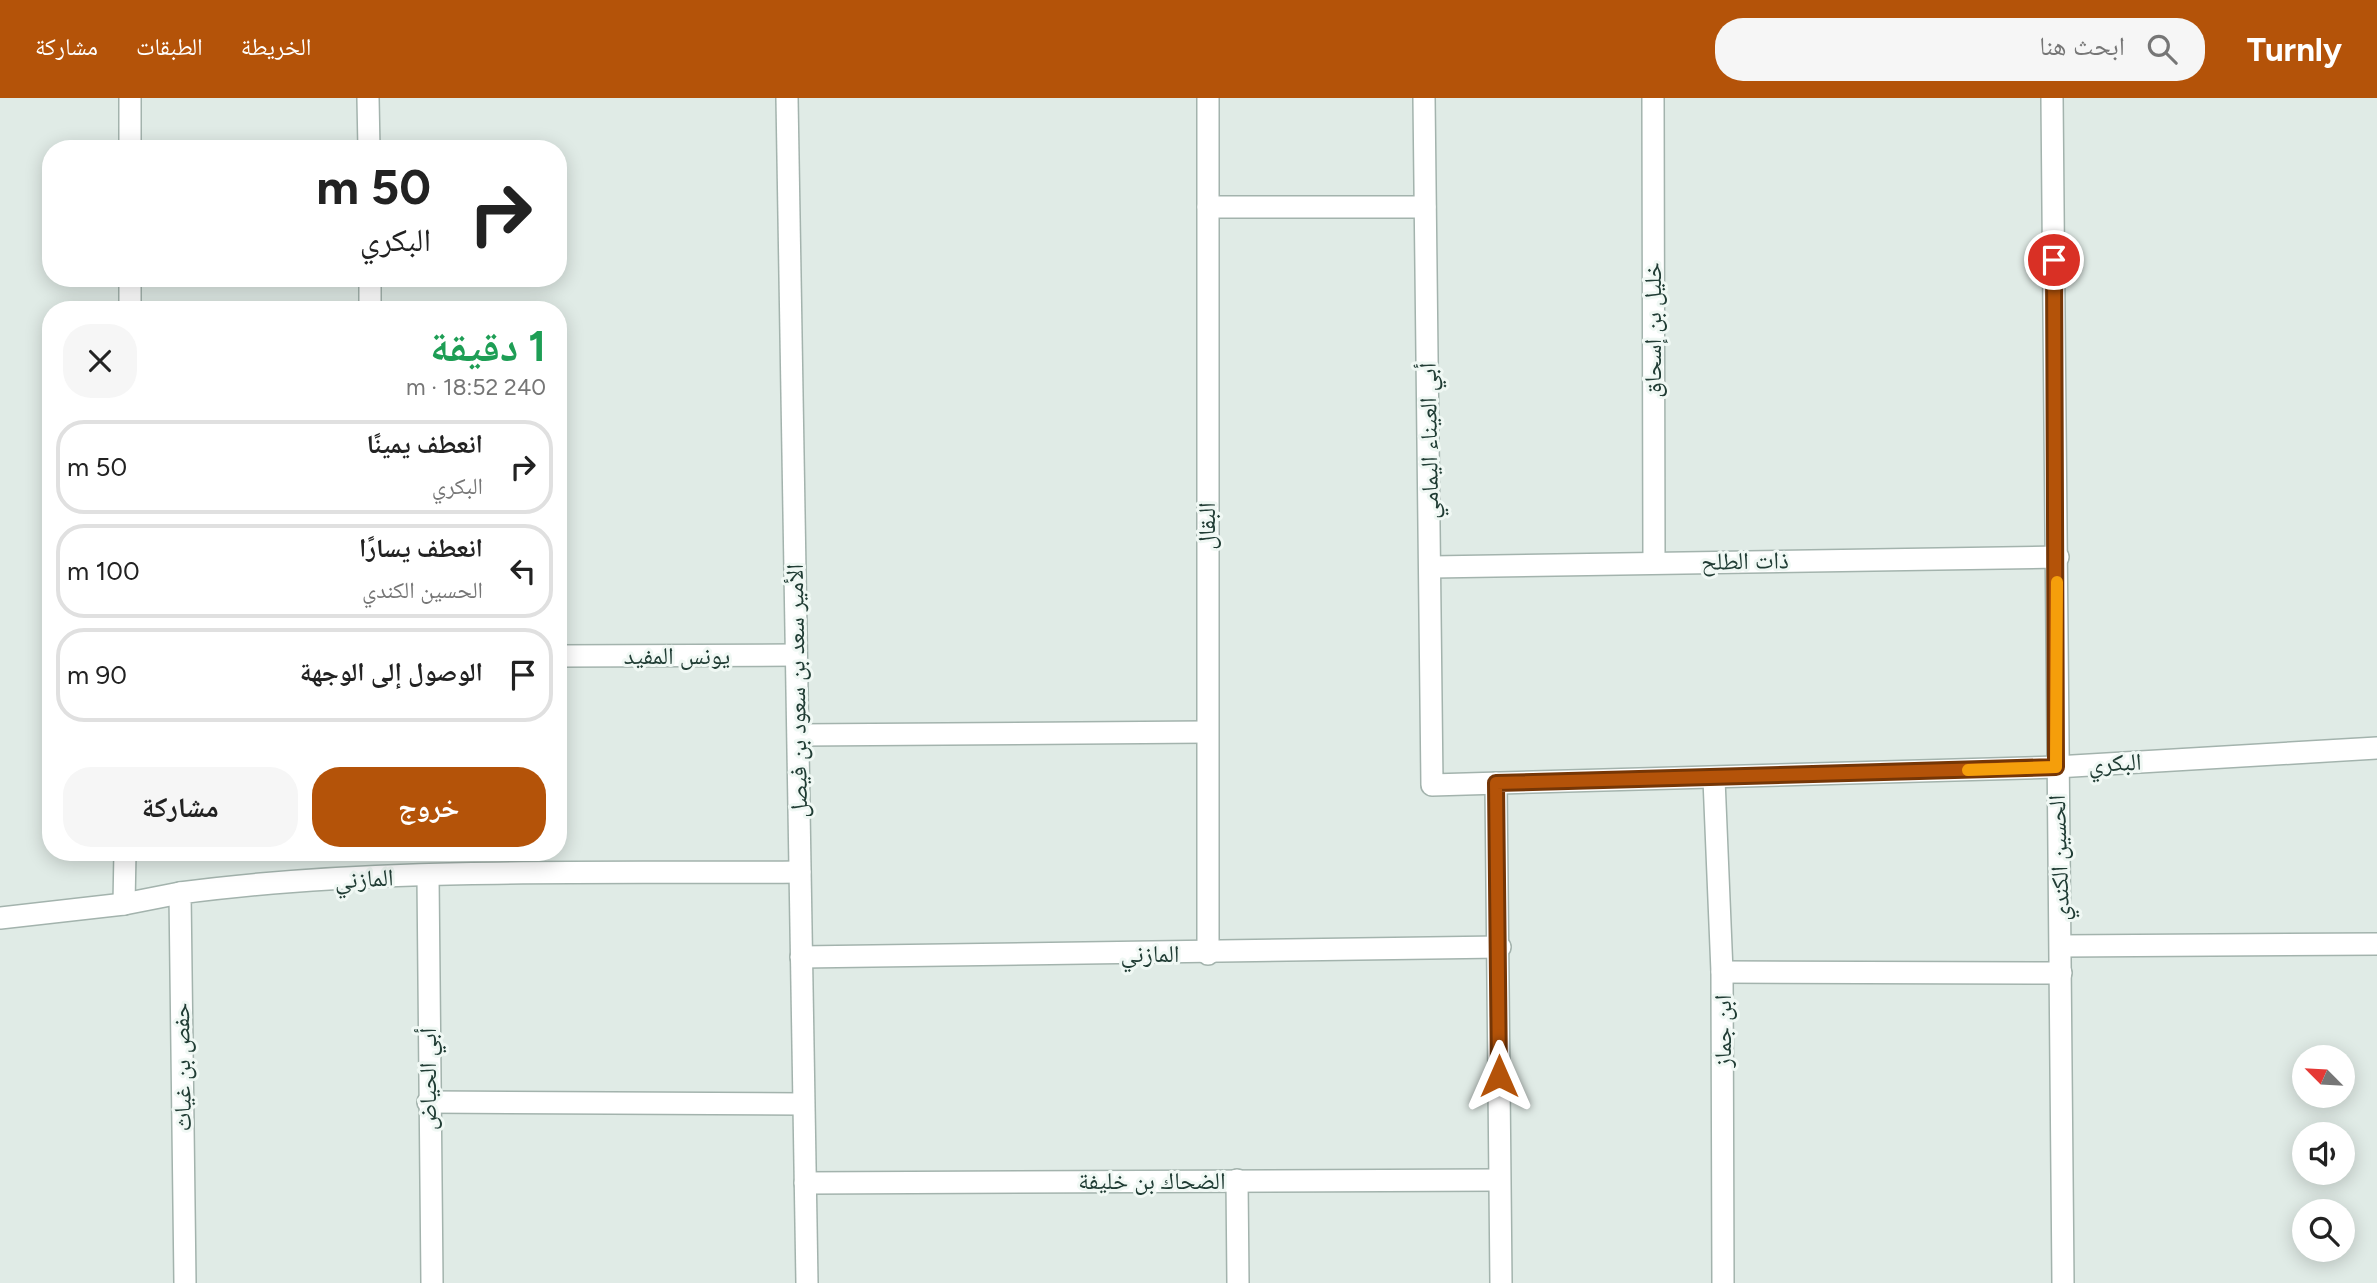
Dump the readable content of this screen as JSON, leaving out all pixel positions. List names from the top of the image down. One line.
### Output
{"streets":{"street":["خليل بن إسحاق","أبي العيناء اليمامي","البقال","ذات الطلح","يونس المفيد","الأمير سعد بن سعود بن فيصل","البكري","الحسين الكندي","المازني","ابن جماز","حفص بن غياث","أبي الحياض","الضحاك بن خليفة"]},"crossings":[["خليل بن إسحاق","ذات الطلح"],["أبي العيناء اليمامي","ذات الطلح"],["أبي العيناء اليمامي","البكري"],["البقال","المازني"],["ذات الطلح","الحسين الكندي"],["يونس المفيد","الأمير سعد بن سعود بن فيصل"],["الأمير سعد بن سعود بن فيصل","المازني"],["الأمير سعد بن سعود بن فيصل","الضحاك بن خليفة"],["البكري","الحسين الكندي"],["البكري","ابن جماز"],["المازني","حفص بن غياث"],["المازني","أبي الحياض"]],"north":"top left","page":{"header":"Turnly","search":"ابحث هنا","nav":["الخريطة","الطبقات","مشاركة"],"turn":["50 m","البكري"],"heading":["1 دقيقة","240 m · 18:52"],"list":[{"name":"انعطف يمينًا","note":"البكري","value":"50 m"},{"name":"انعطف يسارًا","note":"الحسين الكندي","value":"100 m"},{"name":"الوصول إلى الوجهة","value":"90 m"}],"buttons":["خروج","مشاركة"]}}
